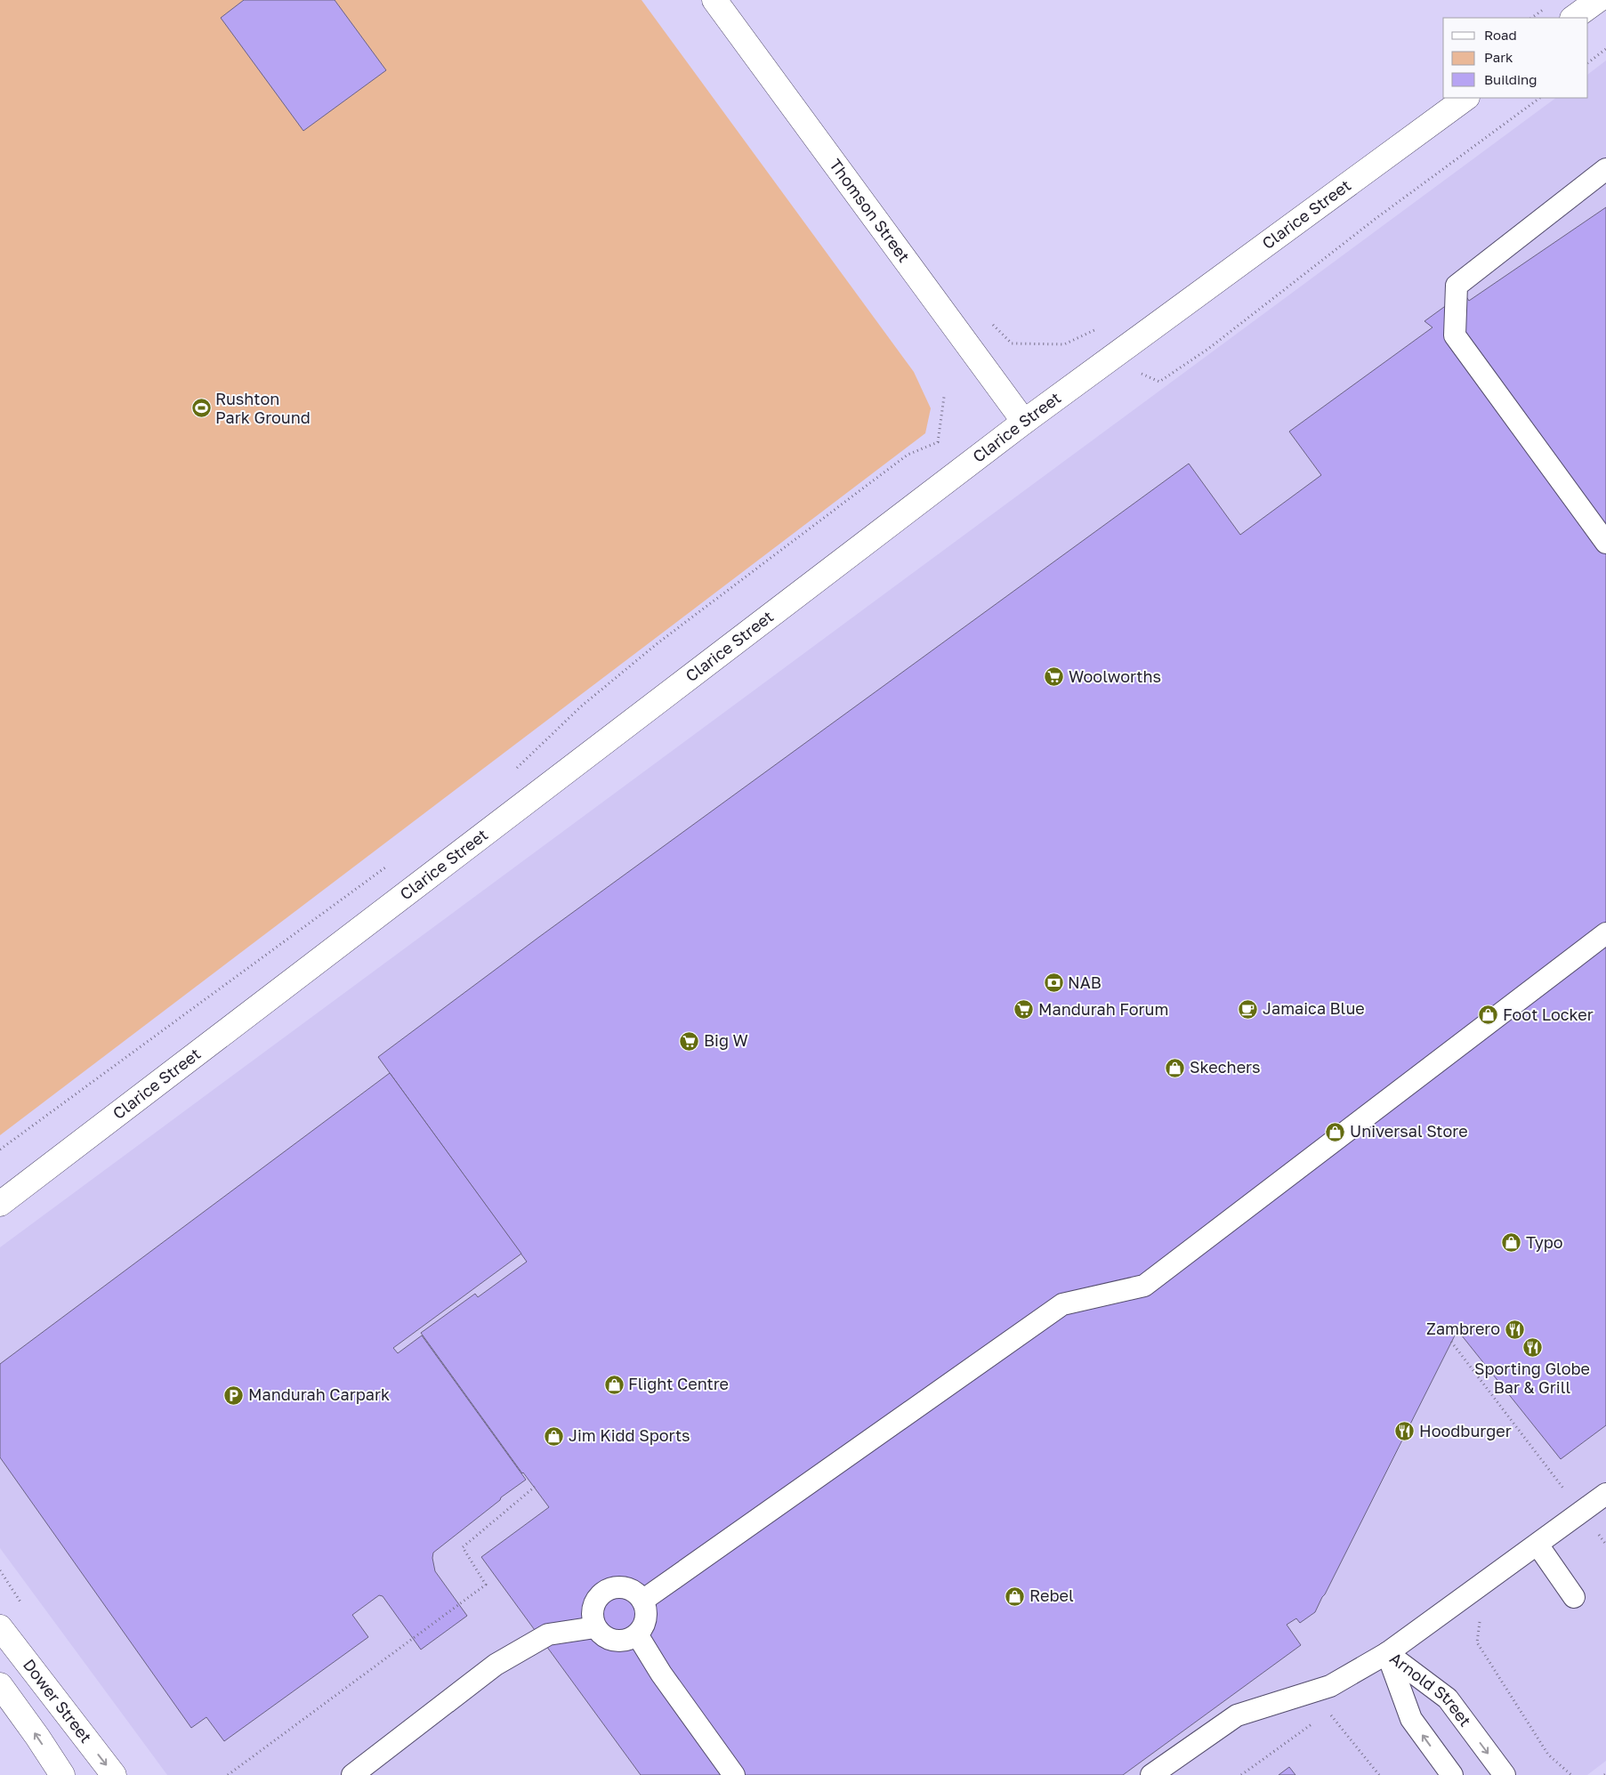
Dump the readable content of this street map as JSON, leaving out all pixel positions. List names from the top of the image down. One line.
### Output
{"streets":{"street":["Thomson Street","Clarice Street","Dower Street"],"lane":["Arnold Street"]},"crossings":[["Thomson Street","Clarice Street"]],"places":{"sports":["Rushton Park Ground"],"supermarket":["Woolworths","Mandurah Forum","Big W"],"bank":["NAB"],"cafe":["Jamaica Blue"],"shop":["Foot Locker","Skechers","Universal Store","Typo","Flight Centre","Jim Kidd Sports","Rebel"],"restaurant":["Zambrero","Sporting Globe Bar & Grill","Hoodburger"],"parking":["Mandurah Carpark"]},"legend":["Road","Park","Building"]}
